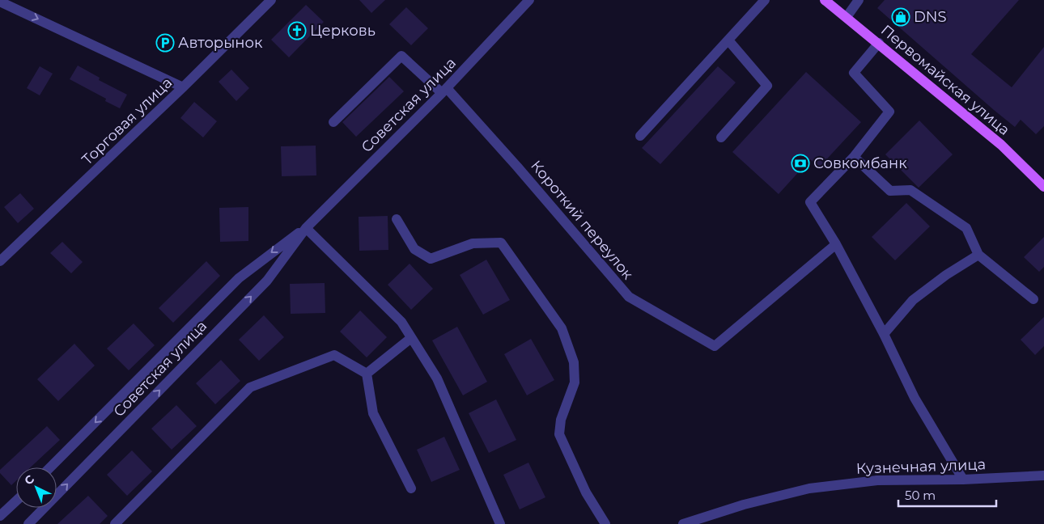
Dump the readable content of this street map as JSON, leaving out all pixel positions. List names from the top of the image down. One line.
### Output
{"streets":{"main road":["Первомайская улица"],"street":["Советская улица","Торговая улица","Короткий переулок","Кузнечная улица"]},"crossings":[["Советская улица","Короткий переулок"]],"places":{"shop":["DNS"],"church":["Церковь"],"parking":["Авторынок"],"bank":["Совкомбанк"]},"scale_bar":"50 m","north":"top left"}
